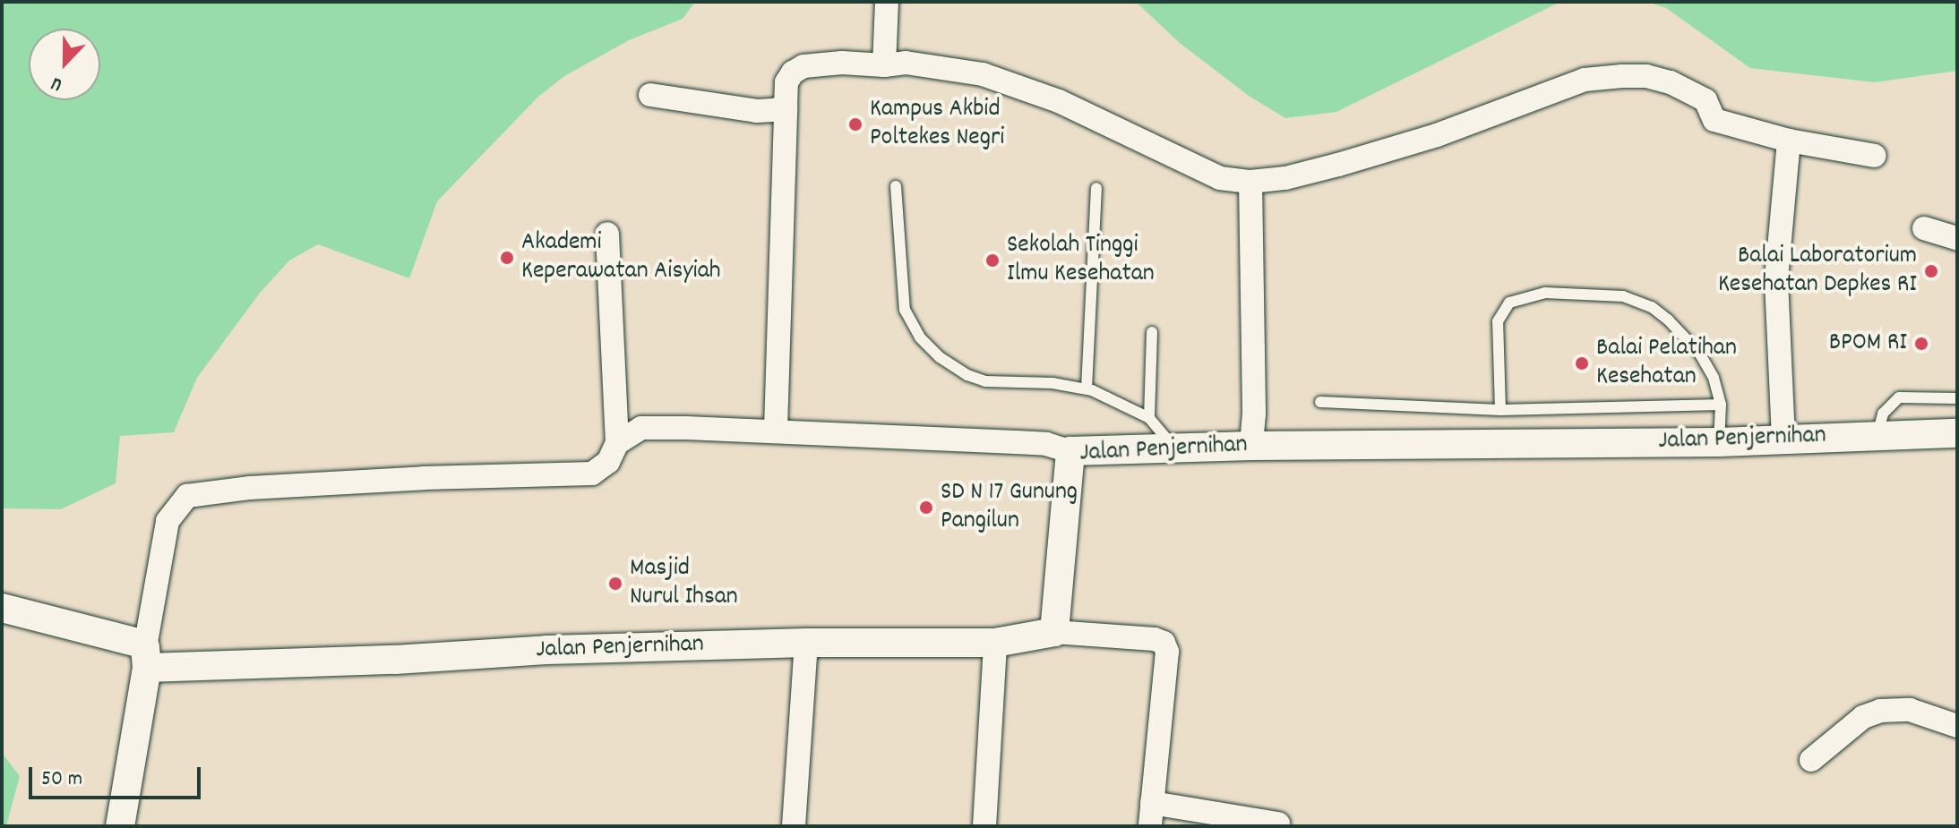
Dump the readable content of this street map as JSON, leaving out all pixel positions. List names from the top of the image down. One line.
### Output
{"streets":{"street":["Jalan Penjernihan"]},"places":["Kampus Akbid Poltekes Negri","Akademi Keperawatan Aisyiah","Sekolah Tinggi Ilmu Kesehatan","Balai Laboratorium Kesehatan Depkes RI","BPOM RI","Balai Pelatihan Kesehatan","SD N 17 Gunung Pangilun","Masjid Nurul Ihsan"],"scale_bar":"50 m","north":"bottom"}
